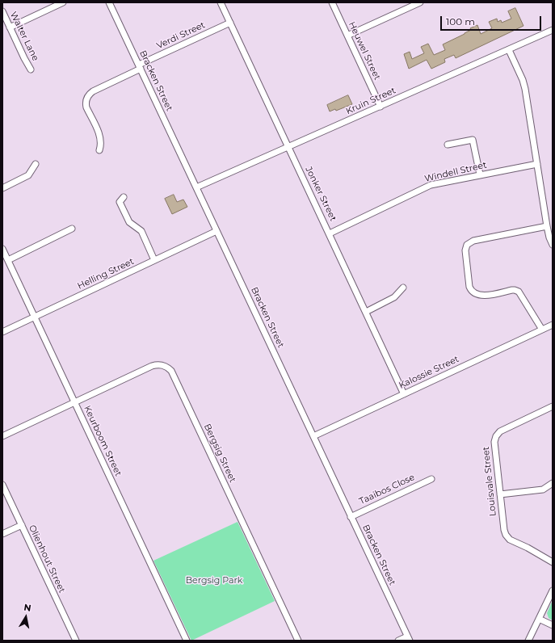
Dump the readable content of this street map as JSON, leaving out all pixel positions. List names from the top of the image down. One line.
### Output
{"streets":{"street":["Verdi Street","Walter Lane","Heuwel Street","Bracken Street","Kruin Street","Windell Street","Jonker Street","Helling Street","Kalossie Street","Keurboom Street","Bergsig Street","Louisvale Street","Taaibos Close","Olienhout Street"]},"crossings":[["Verdi Street","Bracken Street"],["Verdi Street","Jonker Street"],["Heuwel Street","Kruin Street"],["Bracken Street","Kruin Street"],["Bracken Street","Helling Street"],["Bracken Street","Kalossie Street"],["Bracken Street","Taaibos Close"],["Kruin Street","Jonker Street"],["Windell Street","Jonker Street"],["Jonker Street","Kalossie Street"],["Helling Street","Keurboom Street"],["Keurboom Street","Bergsig Street"]],"parks":["Bergsig Park"],"scale_bar":"100 m","north":"top"}
